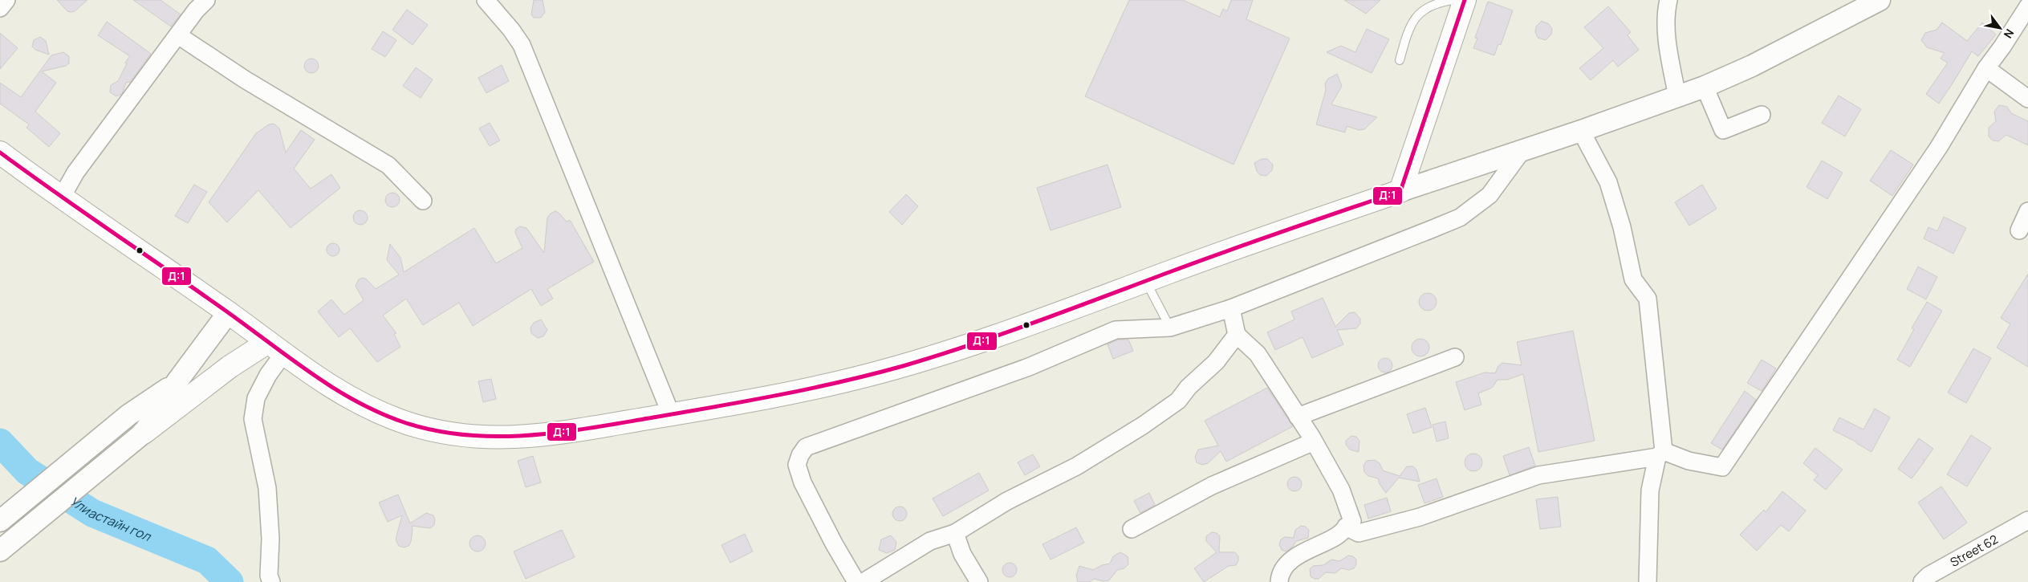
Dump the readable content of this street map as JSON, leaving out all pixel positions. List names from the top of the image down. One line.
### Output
{"streets":{"street":["Street 62"]},"water":["Улиастайн гол"],"lines":["transit line Д:1"],"north":"bottom right"}
